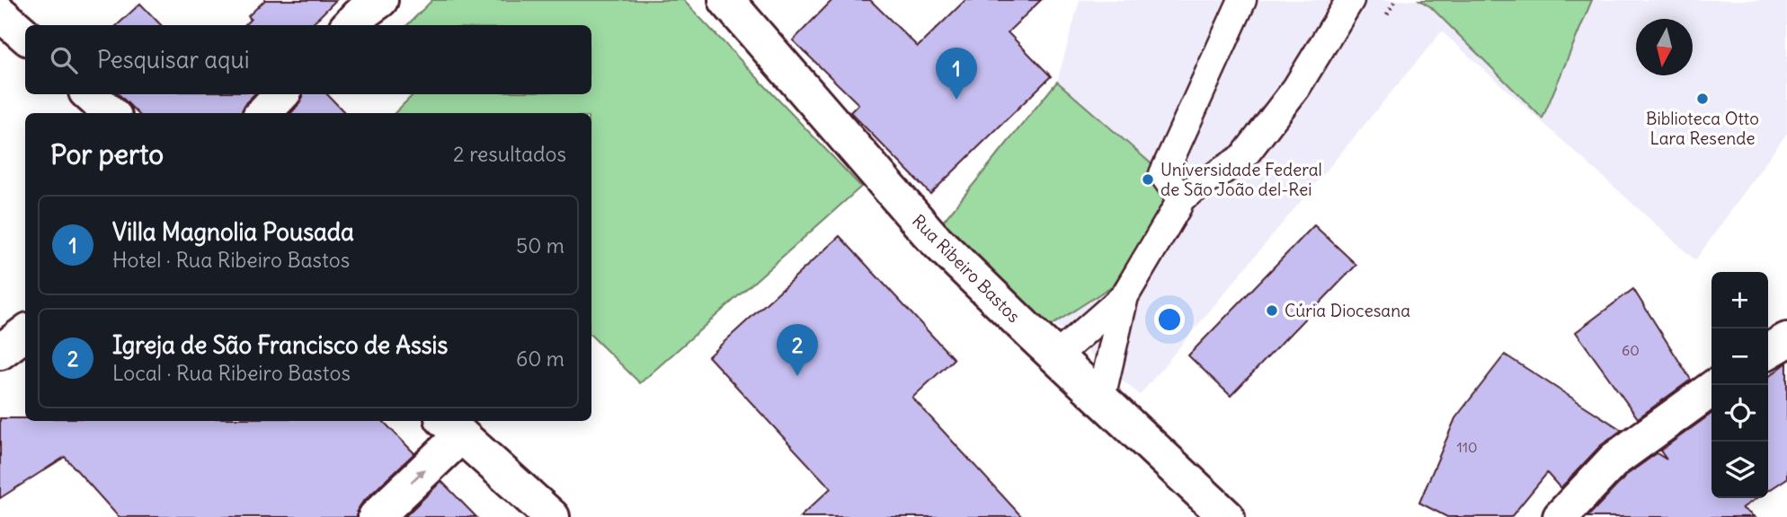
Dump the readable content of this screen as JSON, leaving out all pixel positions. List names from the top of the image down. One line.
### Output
{"streets":{"main road":["Rua Ribeiro Bastos"]},"places":["Biblioteca Otto Lara Resende","Universidade Federal de São João del-Rei","Cúria Diocesana"],"house_numbers":["60","110"],"north":"bottom","page":{"search":"Pesquisar aqui","pins":["1","2"],"heading":["Por perto","2 resultados"],"list":[{"mark":"1","name":"Villa Magnolia Pousada","note":"Hotel · Rua Ribeiro Bastos","value":"50 m"},{"mark":"2","name":"Igreja de São Francisco de Assis","note":"Local · Rua Ribeiro Bastos","value":"60 m"}],"map_buttons":["+","−"]}}
